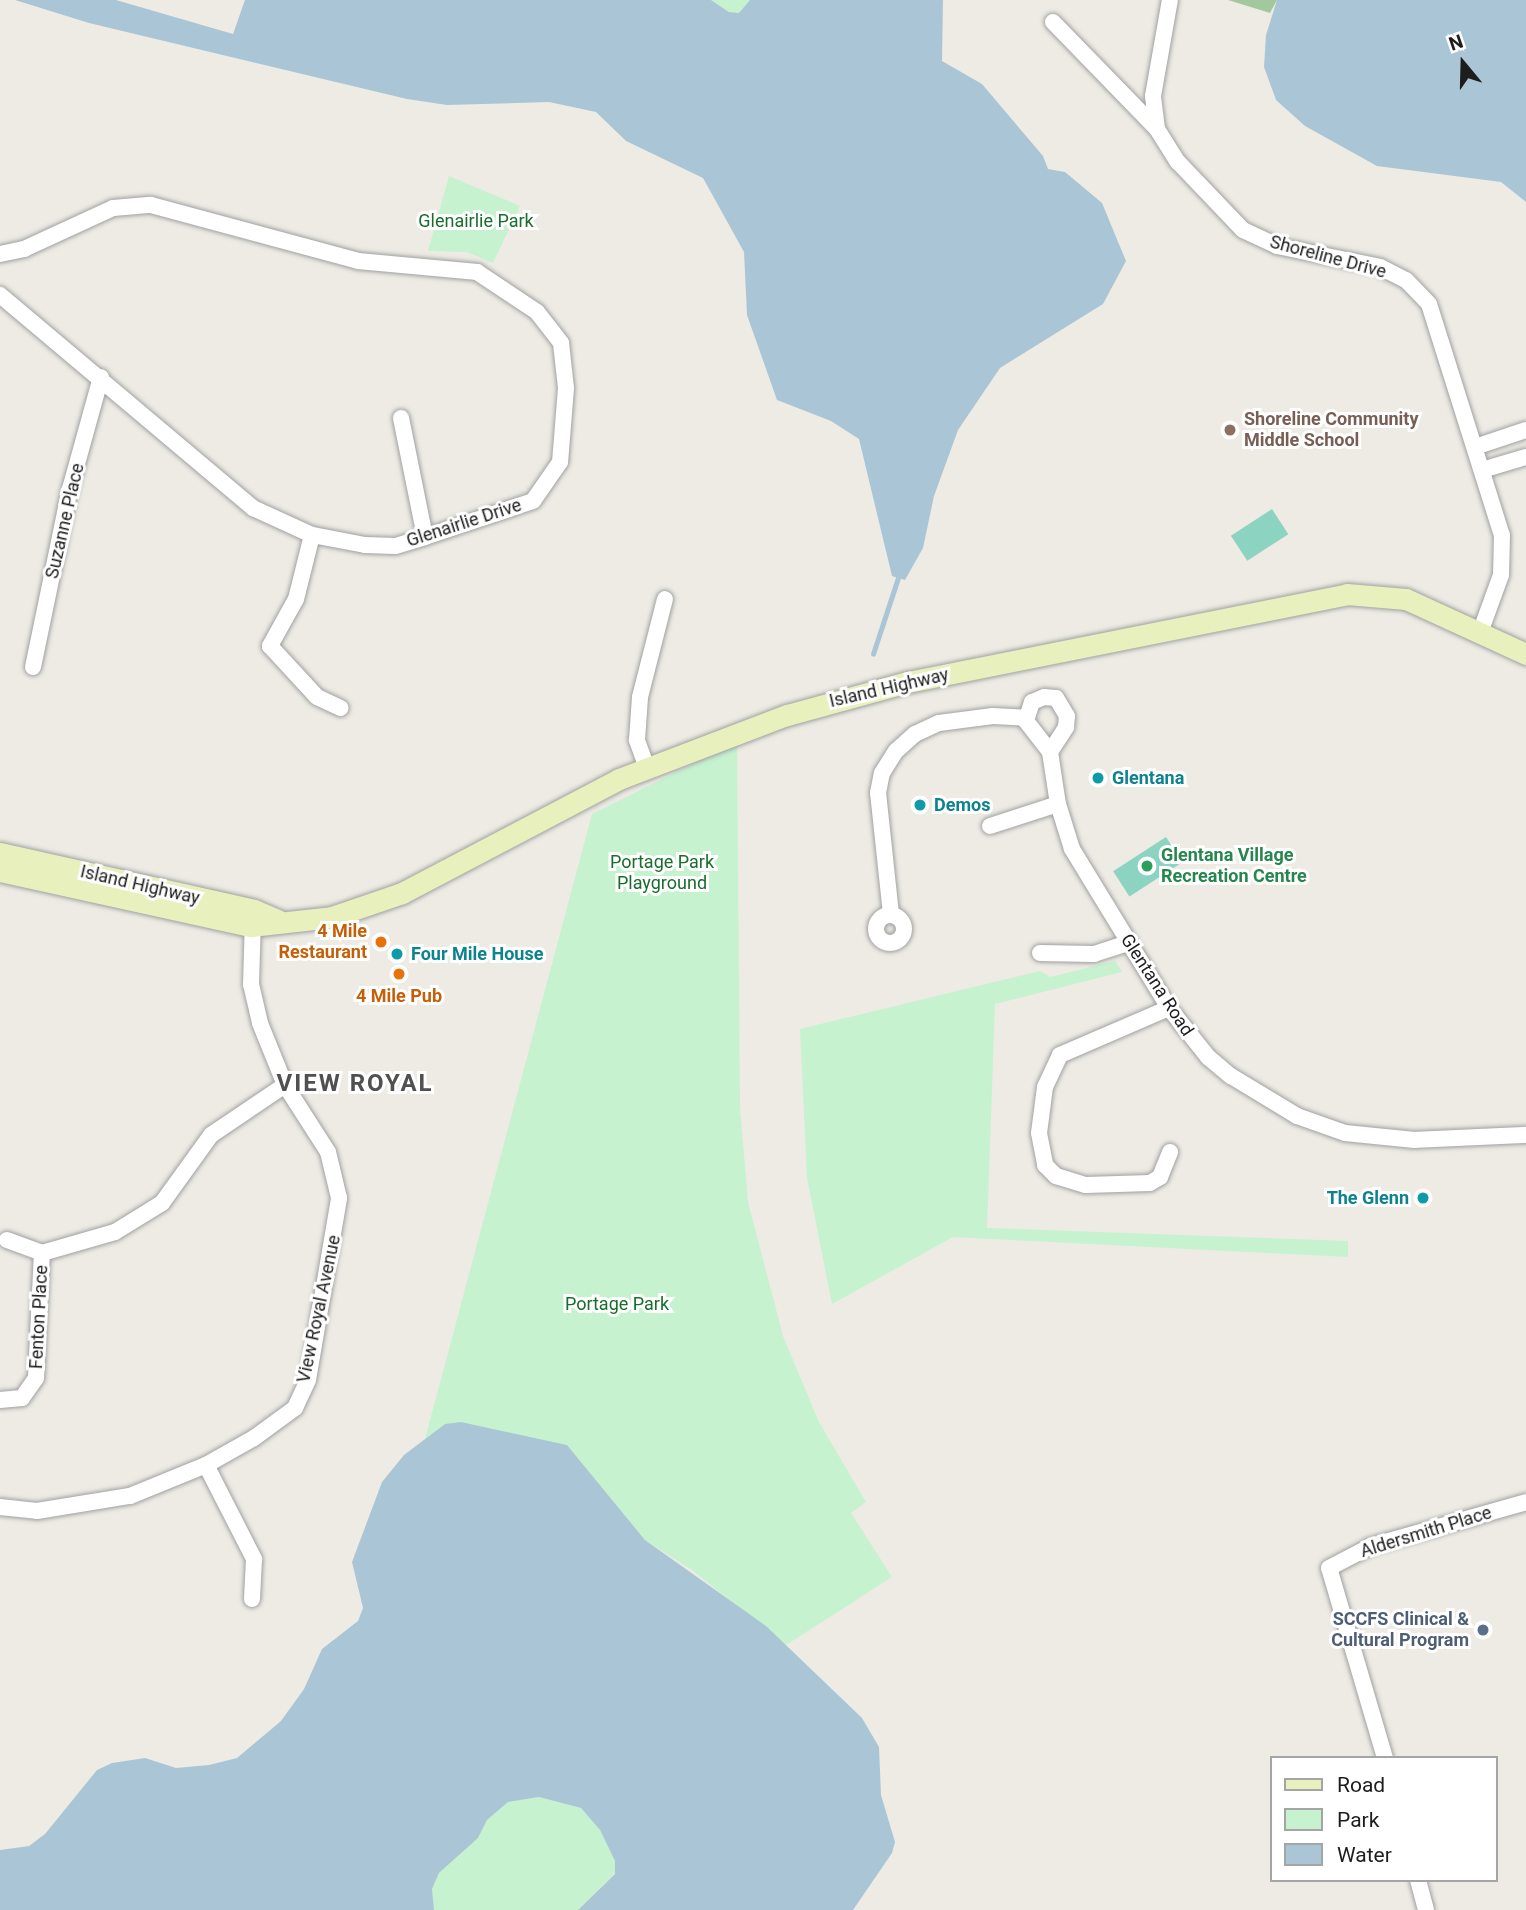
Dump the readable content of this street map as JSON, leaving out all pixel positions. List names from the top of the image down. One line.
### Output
{"streets":{"main road":["Island Highway"],"street":["Shoreline Drive","Suzanne Place","Glenairlie Drive","Glentana Road","View Royal Avenue","Fenton Place","Aldersmith Place"]},"crossings":[["Shoreline Drive","Island Highway"],["Suzanne Place","Glenairlie Drive"],["Island Highway","View Royal Avenue"]],"districts":["VIEW ROYAL"],"parks":["Glenairlie Park","Portage Park Playground","Portage Park"],"places":["Shoreline Community Middle School","Glentana","Demos","Glentana Village Recreation Centre","4 Mile Restaurant","Four Mile House","4 Mile Pub","The Glenn","SCCFS Clinical & Cultural Program"],"legend":["Road","Park","Water"],"north":"top"}
